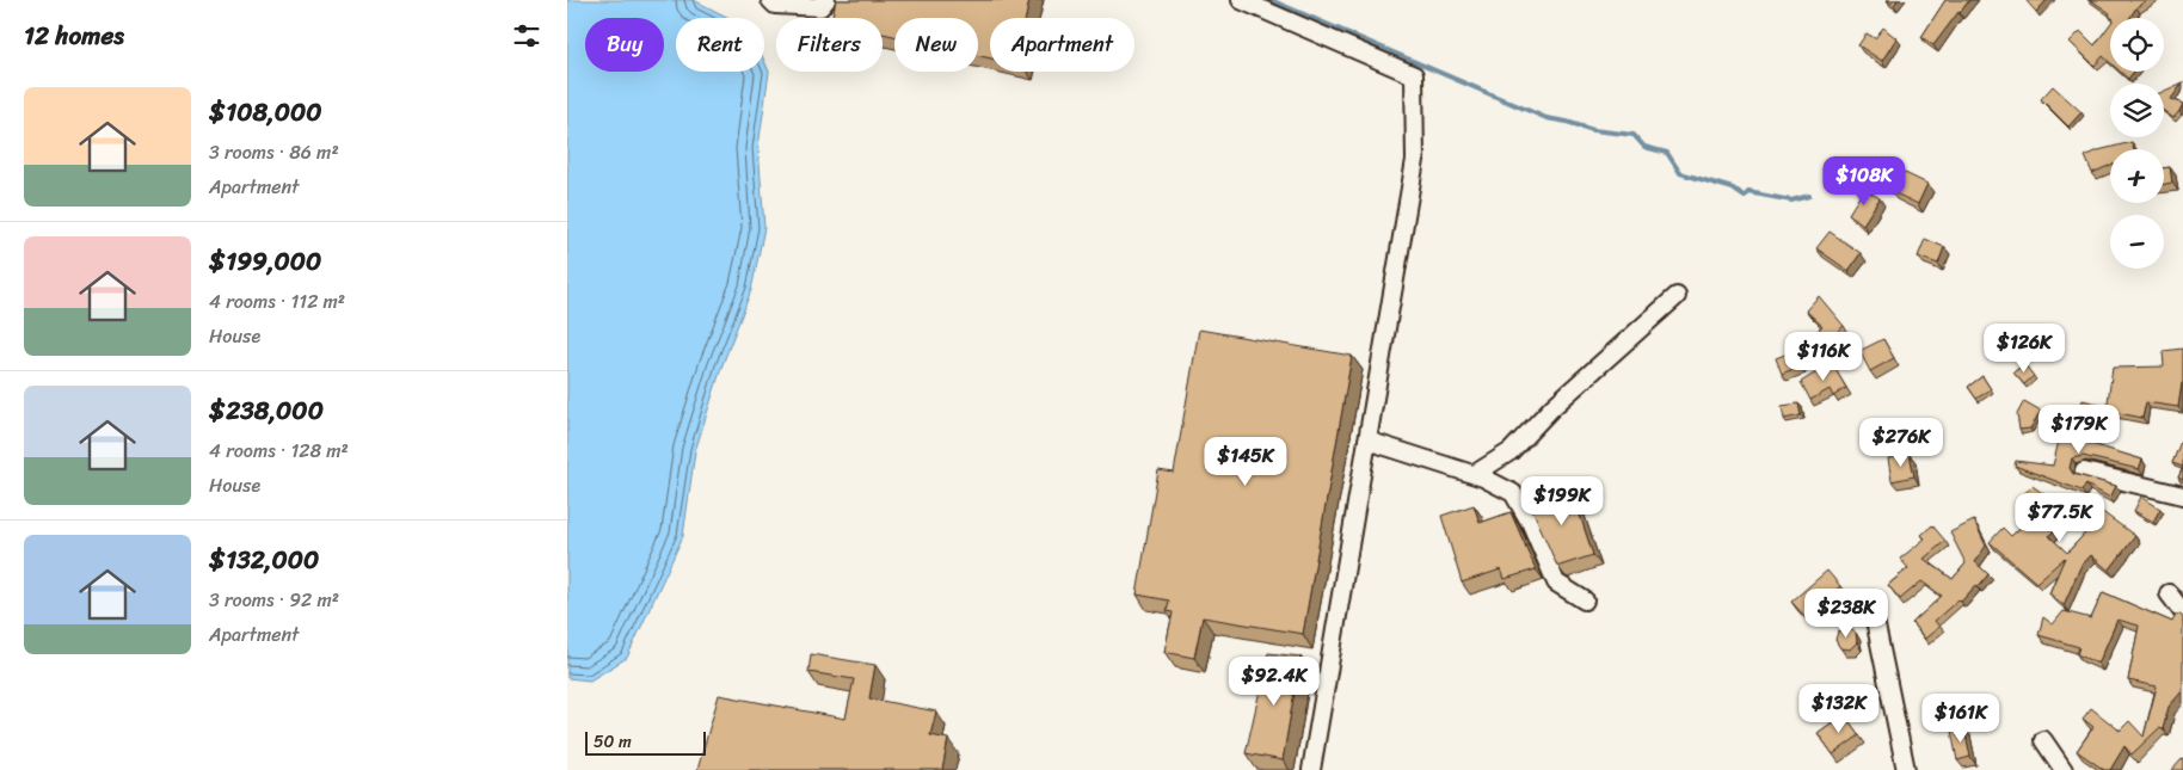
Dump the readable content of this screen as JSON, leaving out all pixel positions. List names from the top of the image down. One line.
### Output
{"scale_bar":"50 m","page":{"heading":"12 homes","map_buttons":["+","−"],"chip":["Buy","Rent","Filters","New","Apartment"],"list":[{"name":"$108,000","note":"3 rooms · 86 m² · Apartment"},{"name":"$199,000","note":"4 rooms · 112 m² · House"},{"name":"$238,000","note":"4 rooms · 128 m² · House"},{"name":"$132,000","note":"3 rooms · 92 m² · Apartment"}],"price":["$108K","$126K","$116K","$179K","$276K","$145K","$199K","$77.5K","$238K","$92.4K","$132K","$161K"],"scale":"50 m"}}
